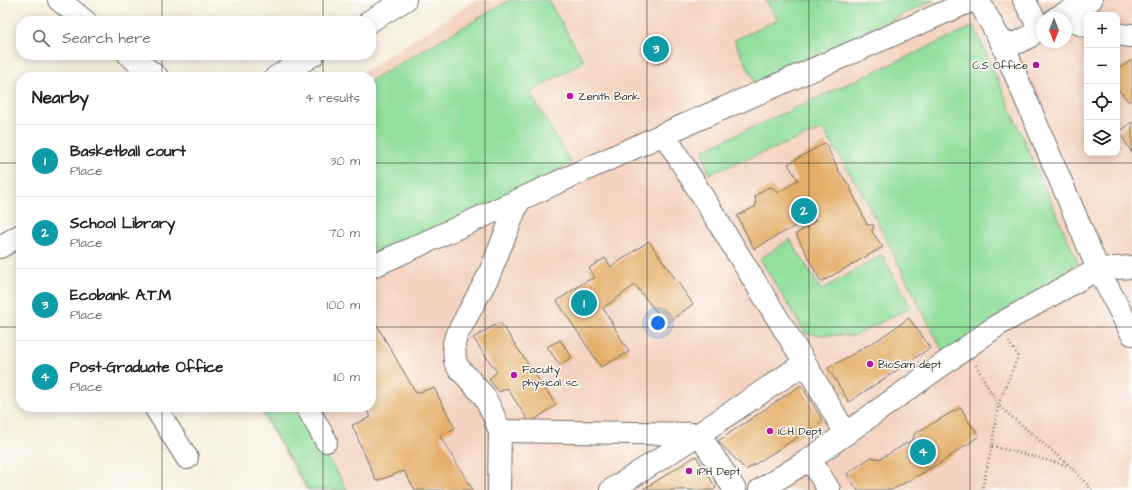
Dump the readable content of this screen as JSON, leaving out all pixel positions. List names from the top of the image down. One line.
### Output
{"places":["C.S Office","Zenith Bank","BioSam dept","Faculty physical sc.","ICH Dept.","IPH Dept"],"north":"bottom","page":{"map_buttons":["+","−"],"search":"Search here","pins":["3","2","1","4"],"heading":["Nearby","4 results"],"list":[{"mark":"1","name":"Basketball court","note":"Place","value":"30 m"},{"mark":"2","name":"School Library","note":"Place","value":"70 m"},{"mark":"3","name":"Ecobank A.T.M","note":"Place","value":"100 m"},{"mark":"4","name":"Post-Graduate Office","note":"Place","value":"110 m"}]}}
